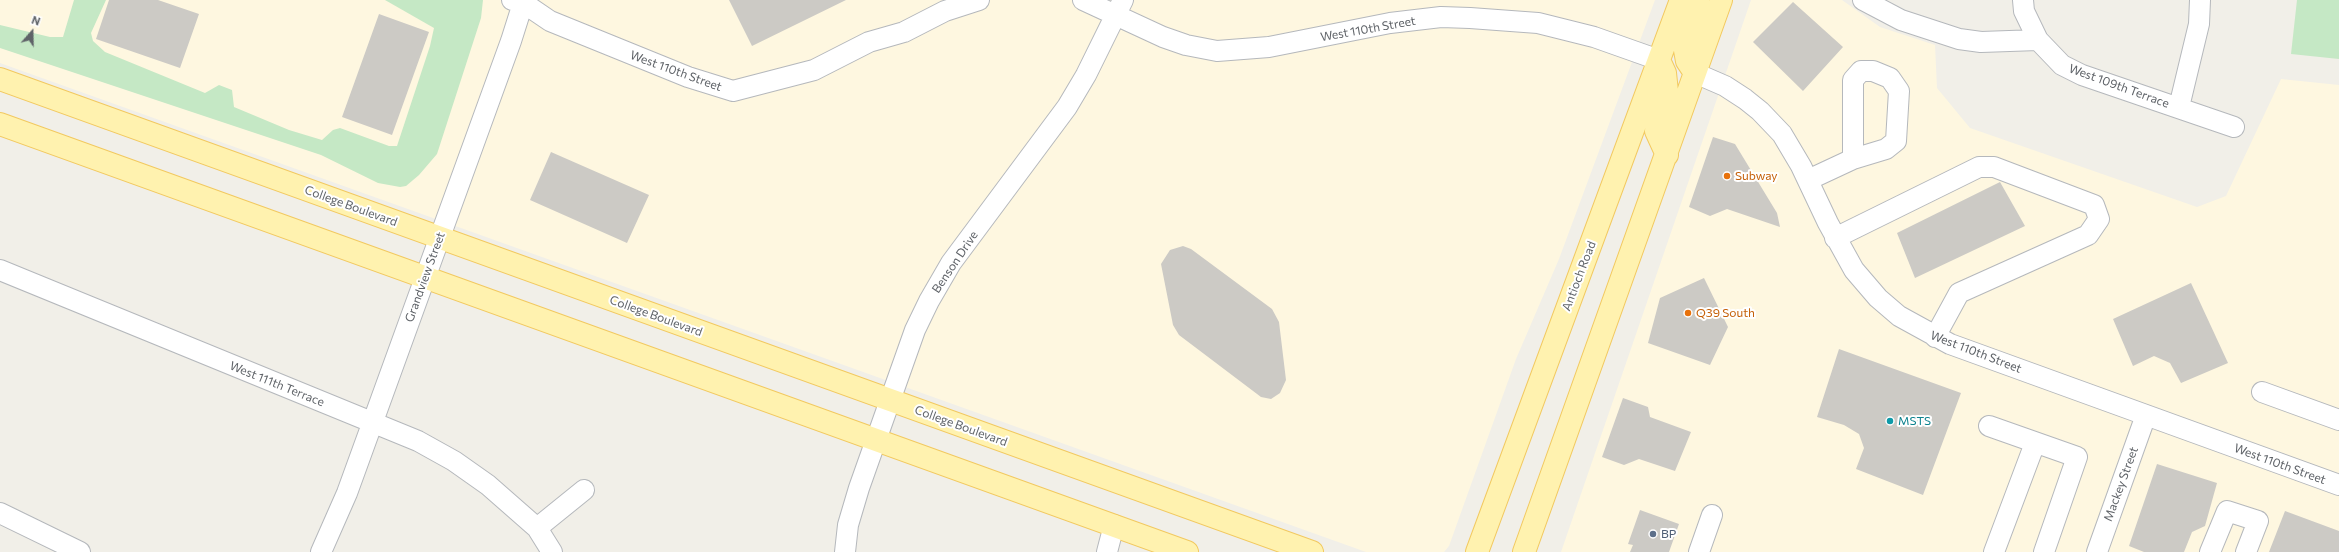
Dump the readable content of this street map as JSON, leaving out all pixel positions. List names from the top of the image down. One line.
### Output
{"streets":{"main road":["College Boulevard","Antioch Road"],"street":["West 110th Street","West 109th Terrace","Benson Drive","Grandview Street","West 111th Terrace","Mackey Street"]},"crossings":[["West 110th Street","Benson Drive"],["West 110th Street","Antioch Road"],["West 110th Street","Grandview Street"],["West 110th Street","Mackey Street"],["College Boulevard","Benson Drive"],["College Boulevard","Grandview Street"],["Grandview Street","West 111th Terrace"]],"places":["Subway","Q39 South","MSTS","BP"],"north":"top"}
